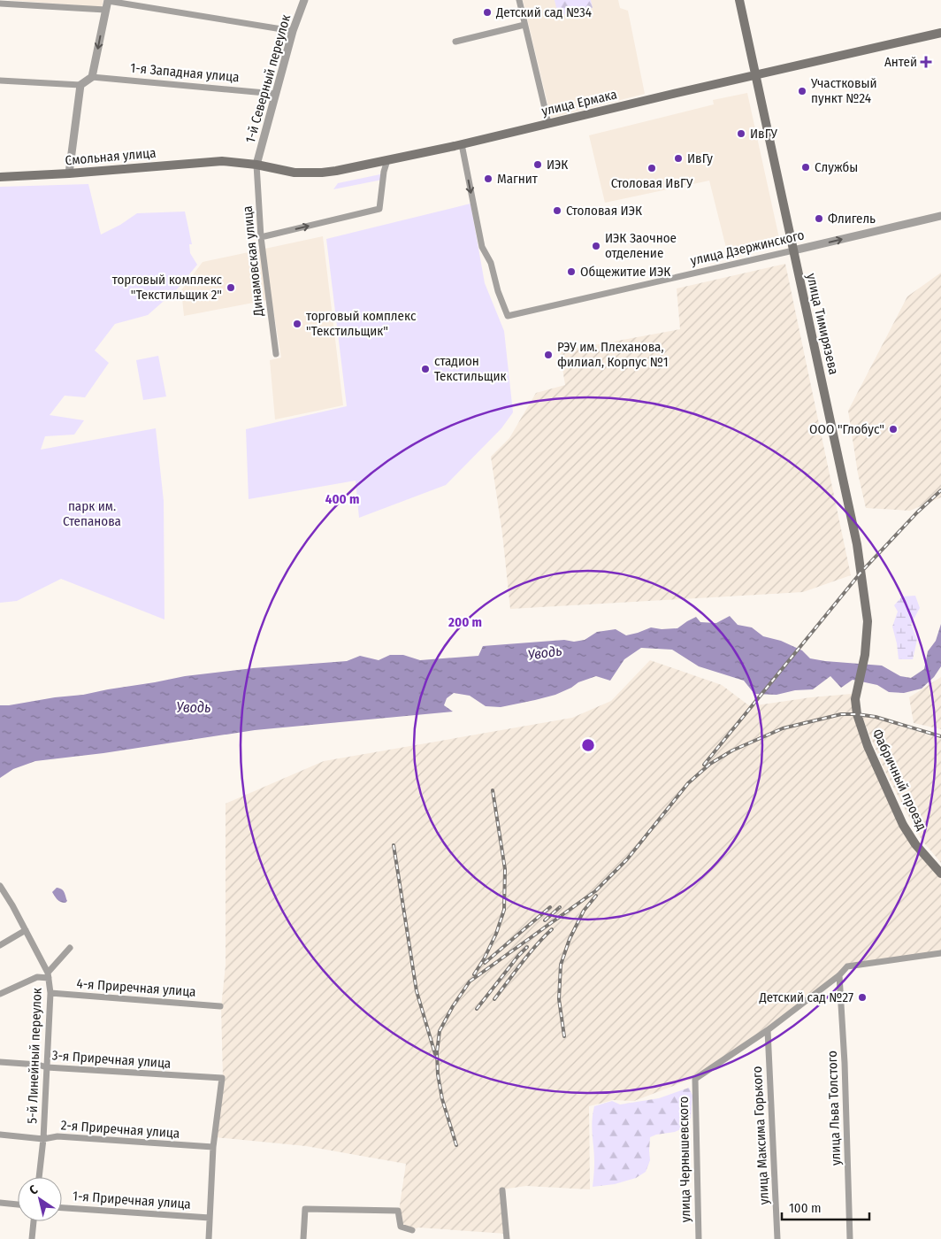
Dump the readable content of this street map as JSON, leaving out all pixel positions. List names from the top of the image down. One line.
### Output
{"streets":{"main road":["улица Ермака","Смольная улица","улица Тимирязева","Фабричный проезд"],"street":["1-я Западная улица","1-й Северный переулок","улица Дзержинского","Динамовская улица","4-я Приречная улица","5-й Линейный переулок","3-я Приречная улица","улица Льва Толстого","2-я Приречная улица","улица Максима Горького","улица Чернышевского","1-я Приречная улица"]},"crossings":[["1-я Западная улица","1-й Северный переулок"],["1-й Северный переулок","улица Ермака"],["1-й Северный переулок","Динамовская улица"],["улица Ермака","Смольная улица"],["улица Ермака","улица Дзержинского"],["улица Ермака","Динамовская улица"],["улица Ермака","улица Тимирязева"],["улица Дзержинского","улица Тимирязева"],["улица Тимирязева","Фабричный проезд"],["4-я Приречная улица","5-й Линейный переулок"],["5-й Линейный переулок","3-я Приречная улица"],["5-й Линейный переулок","2-я Приречная улица"],["3-я Приречная улица","2-я Приречная улица"],["улица Максима Горького","улица Чернышевского"]],"water":["Уводь"],"parks":["парк им. Степанова"],"places":{"other":["Детский сад №34","Участковый пункт №24","ИвГУ","ИвГу","ИЭК","Службы","Столовая ИвГУ","Магнит","Столовая ИЭК","Флигель","ИЭК Заочное отделение","Общежитие ИЭК","торговый комплекс \"Текстильщик 2\"","торговый комплекс \"Текстильщик\"","РЭУ им. Плеханова, филиал, Корпус №1","стадион Текстильщик","ООО \"Глобус\"","Детский сад №27"],"health":["Антей"]},"scale_bar":"100 m","north":"top left","rings":["400 m","200 m"]}
